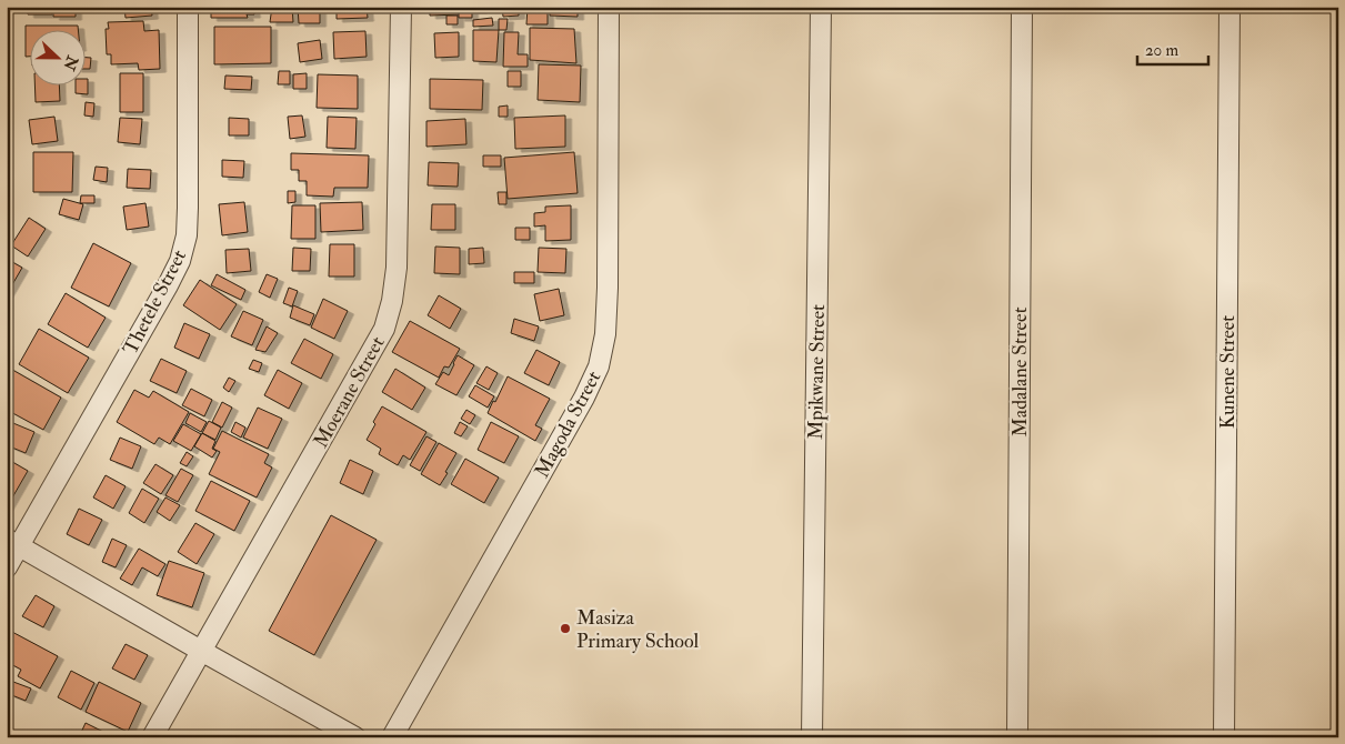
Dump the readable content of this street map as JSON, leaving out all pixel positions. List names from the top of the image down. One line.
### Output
{"streets":{"street":["Thetele Street","Mpikwane Street","Madalane Street","Kunene Street","Moerane Street","Magoda Street"]},"places":["Masiza Primary School"],"scale_bar":"20 m","north":"right"}
